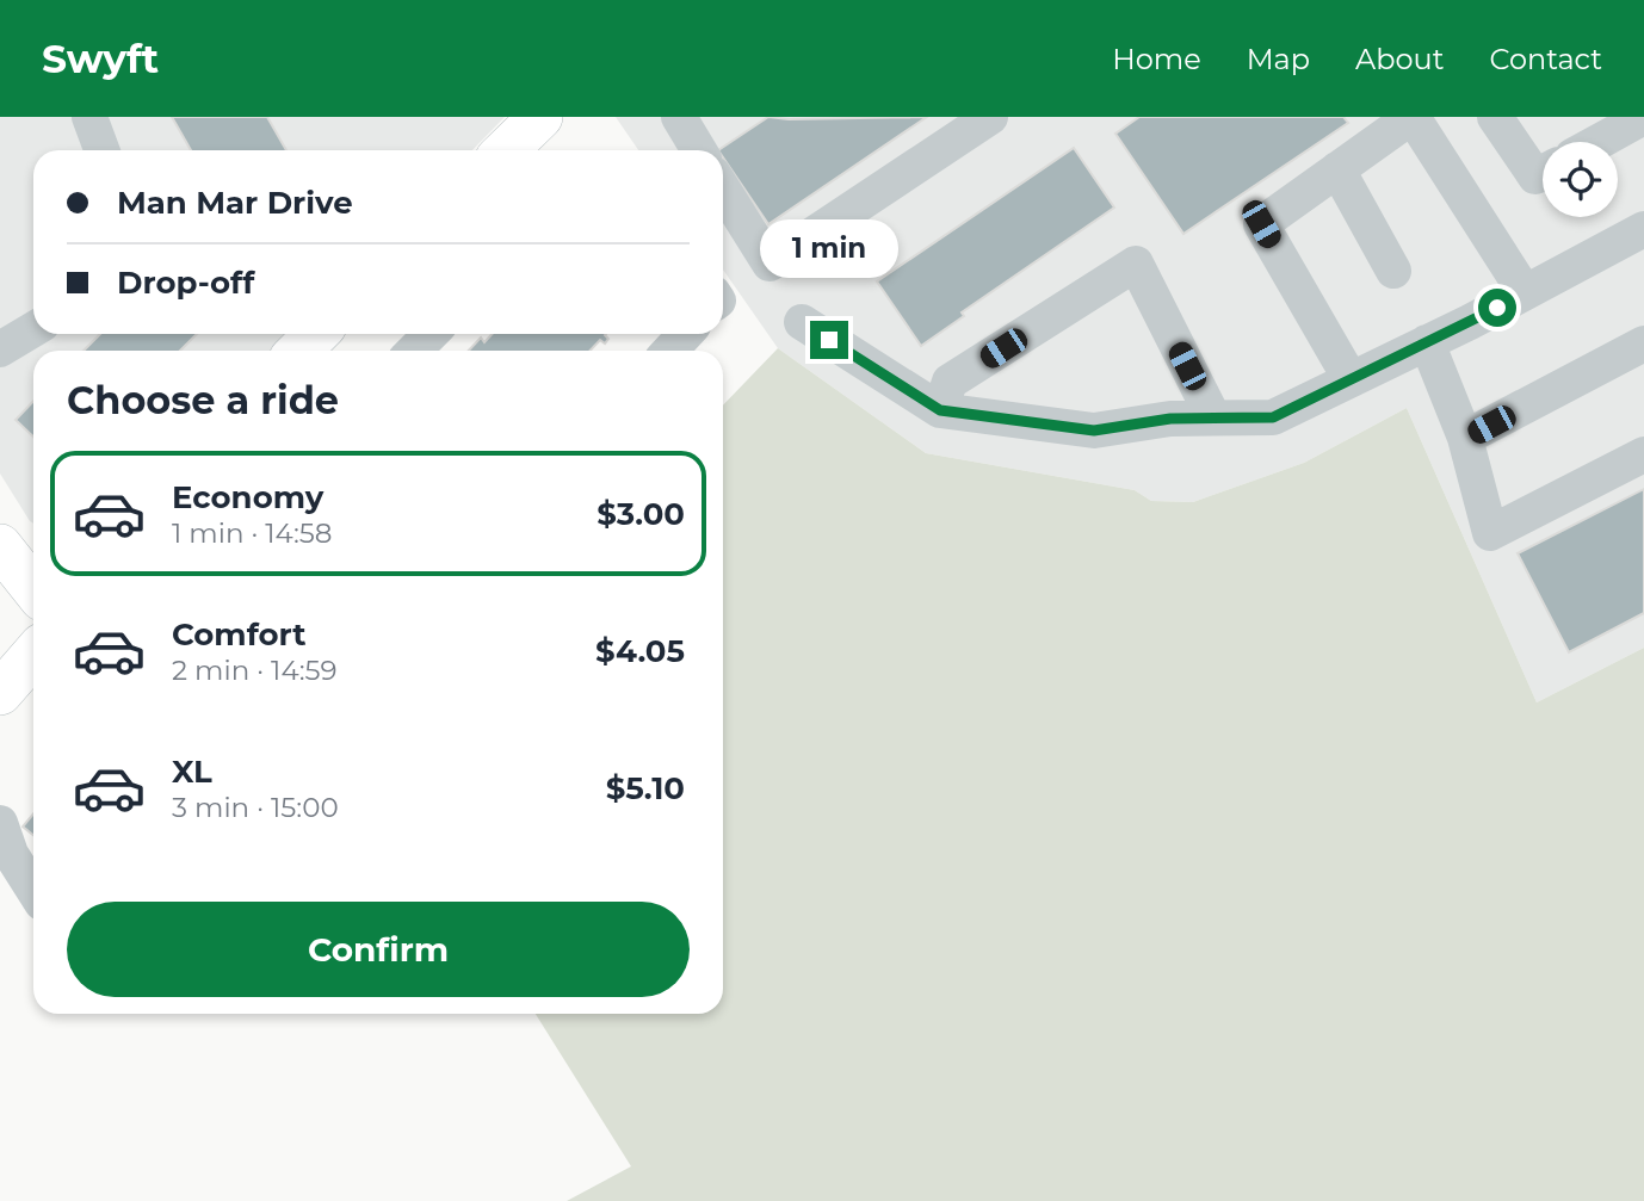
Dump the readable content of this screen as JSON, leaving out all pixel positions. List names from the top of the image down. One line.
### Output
{"page":{"header":"Swyft","nav":["Home","Map","About","Contact"],"banner":["Man Mar Drive","Drop-off"],"bubble":"1 min","heading":"Choose a ride","list":[{"name":"Economy","note":"1 min · 14:58","value":"$3.00"},{"name":"Comfort","note":"2 min · 14:59","value":"$4.05"},{"name":"XL","note":"3 min · 15:00","value":"$5.10"}],"buttons":"Confirm"}}
